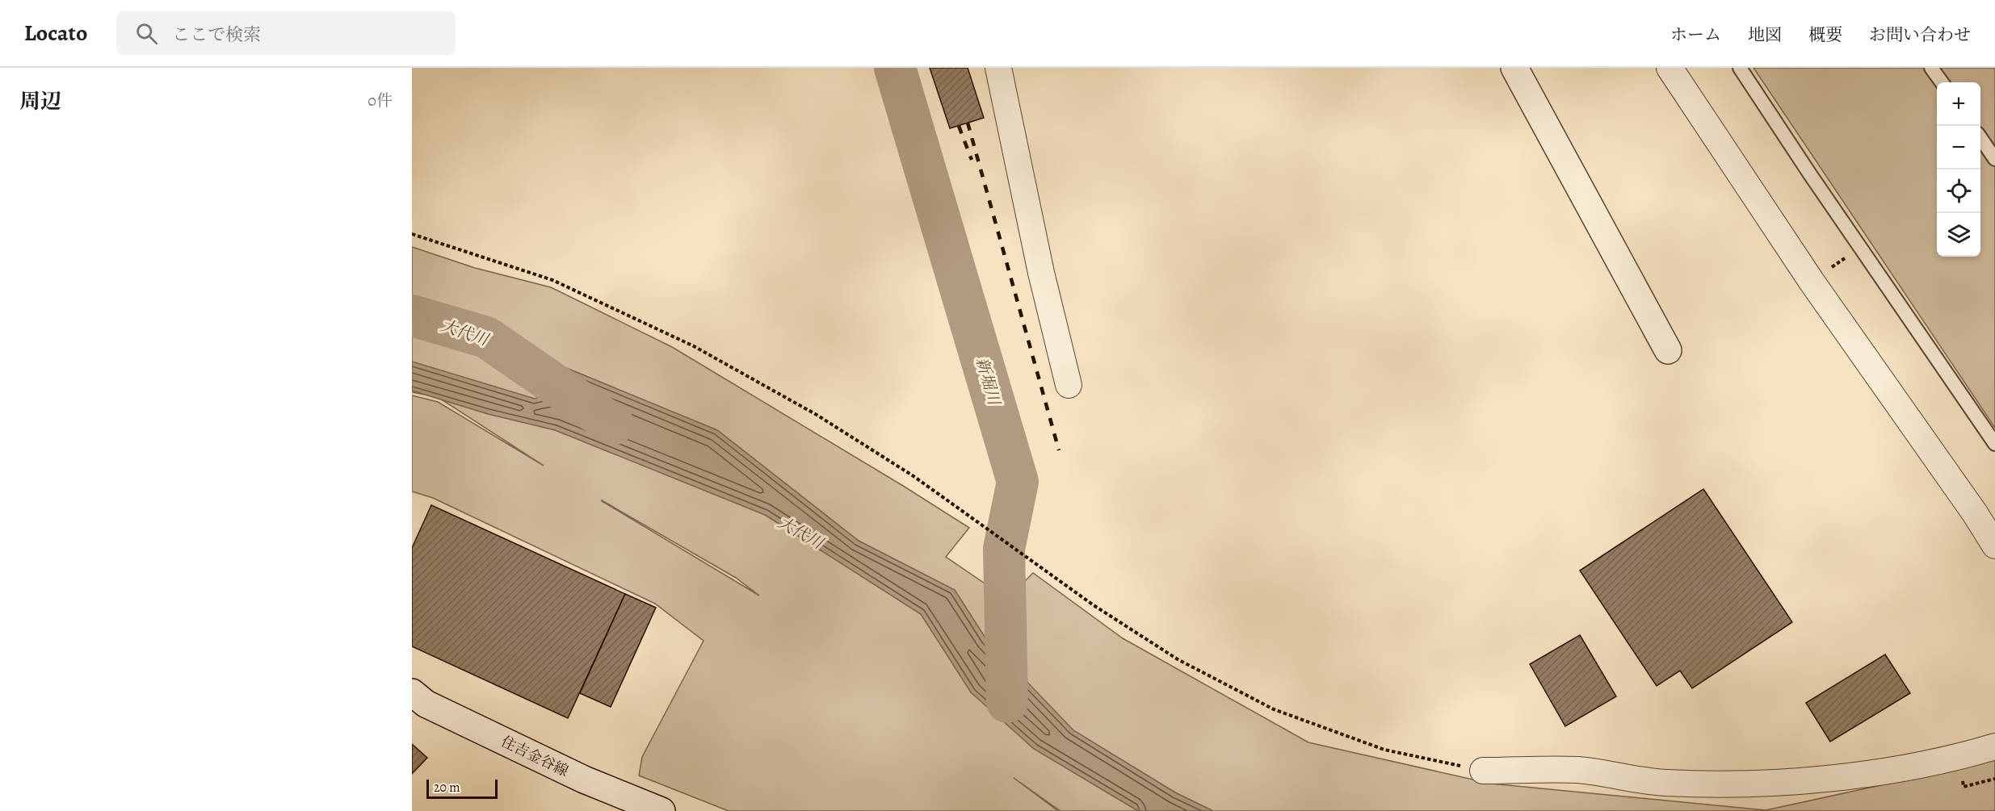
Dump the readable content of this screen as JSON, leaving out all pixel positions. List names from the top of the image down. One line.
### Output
{"streets":{"street":["住吉金谷線"]},"water":["大代川","新堀川"],"scale_bar":"20 m","page":{"header":"Locato","search":"ここで検索","nav":["ホーム","地図","概要","お問い合わせ"],"heading":["周辺","0件"],"map_buttons":["+","−"],"scale":"20 m"}}
